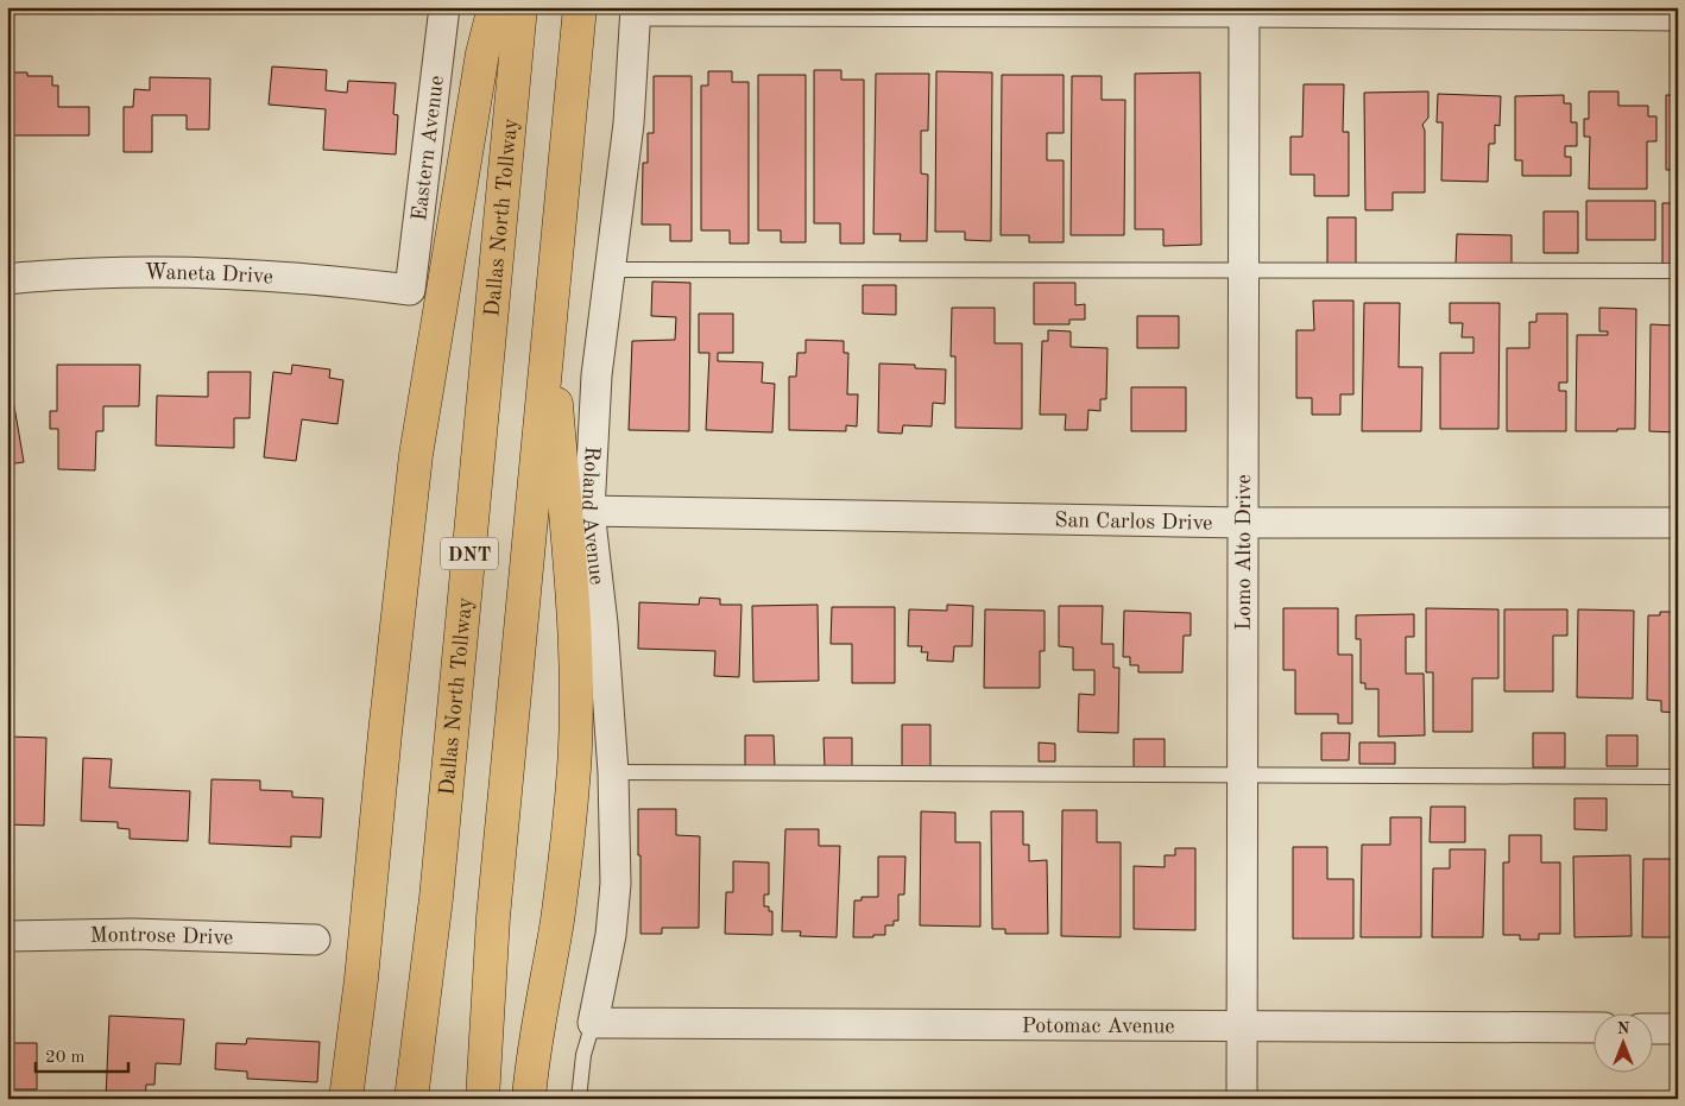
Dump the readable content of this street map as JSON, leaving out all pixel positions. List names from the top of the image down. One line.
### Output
{"streets":{"highway":["Dallas North Tollway","DNT"],"street":["Eastern Avenue","Waneta Drive","Roland Avenue","San Carlos Drive","Lomo Alto Drive","Montrose Drive","Potomac Avenue"]},"crossings":[["Eastern Avenue","Waneta Drive"],["Roland Avenue","San Carlos Drive"],["Roland Avenue","Potomac Avenue"],["San Carlos Drive","Lomo Alto Drive"],["Lomo Alto Drive","Potomac Avenue"]],"scale_bar":"20 m","north":"top"}
